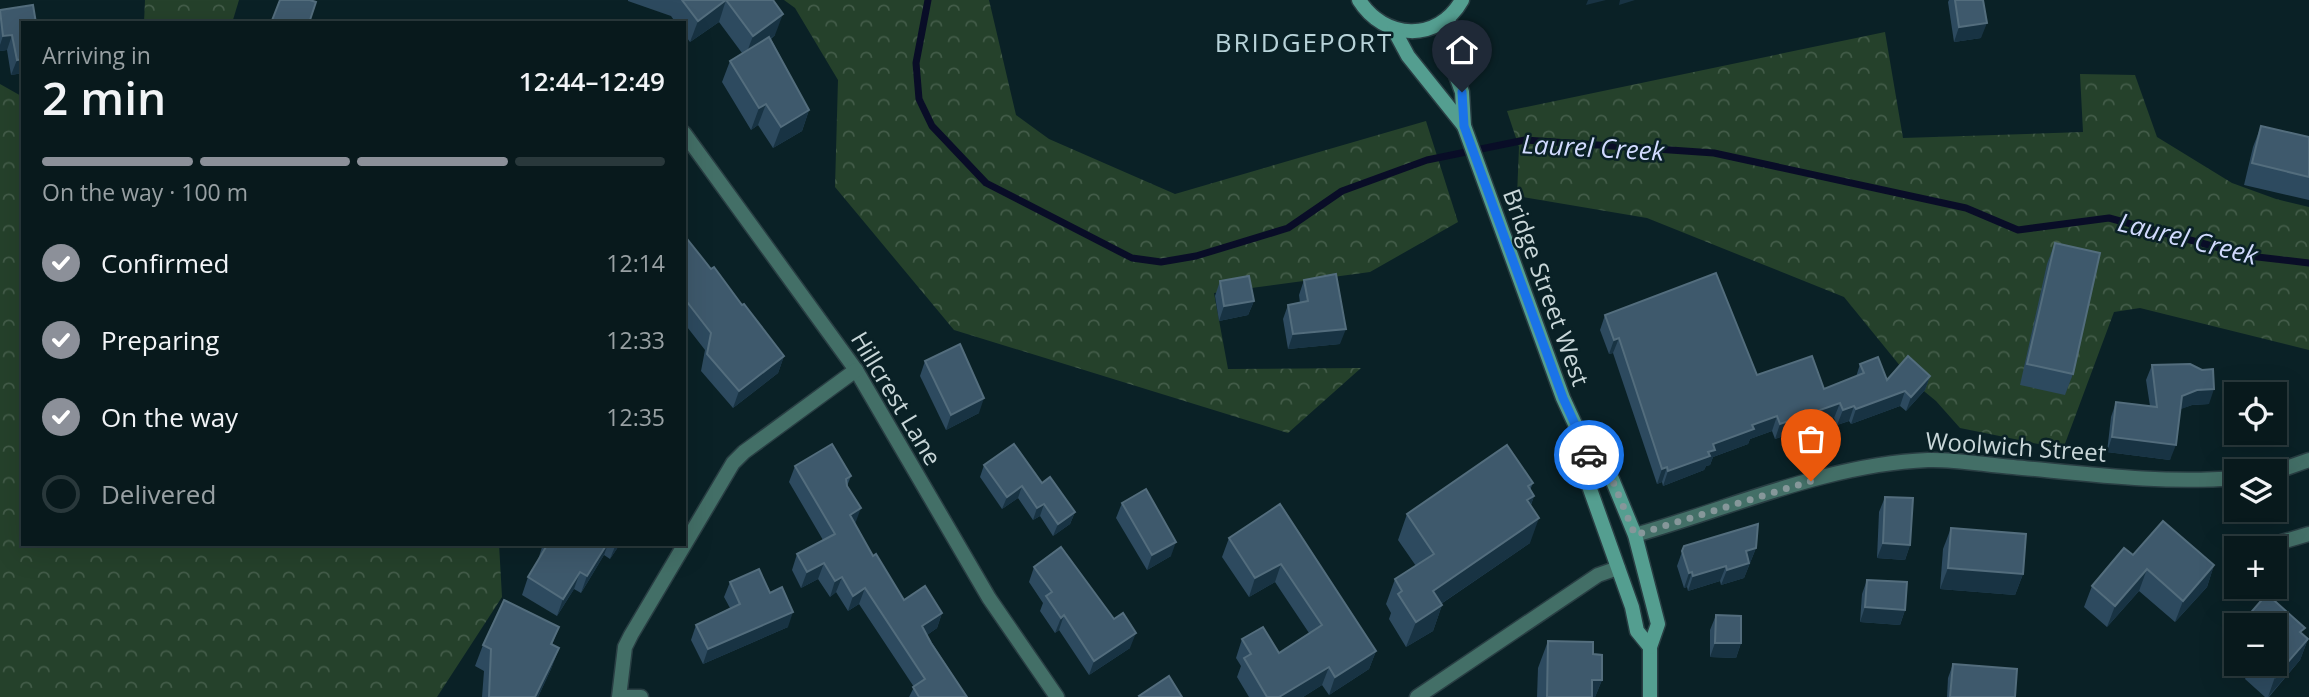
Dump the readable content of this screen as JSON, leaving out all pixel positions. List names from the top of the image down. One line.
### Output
{"streets":{"main road":["Bridge Street West"],"street":["Hillcrest Lane","Woolwich Street"]},"crossings":[["Bridge Street West","Woolwich Street"]],"districts":["BRIDGEPORT"],"water":["Laurel Creek"],"page":{"heading":["2 min","Arriving in","12:44–12:49"],"bar":"On the way · 100 m","list":[["Confirmed","12:14"],["Preparing","12:33"],["On the way","12:35"],"Delivered"],"map_buttons":["+","−"]}}
